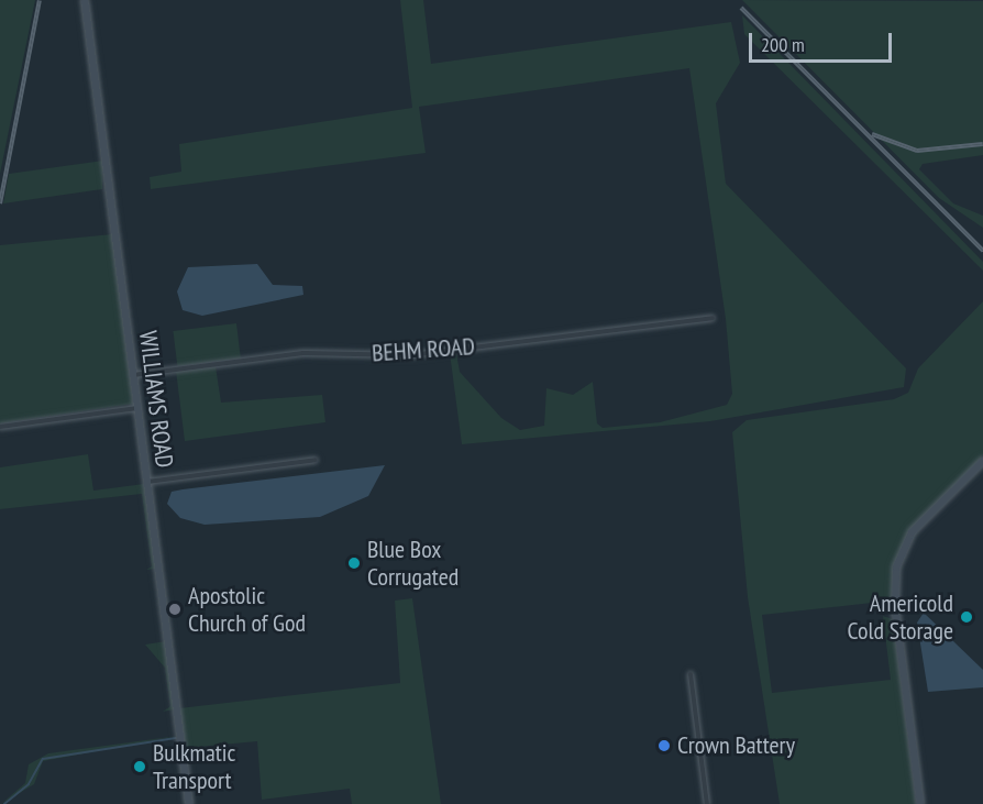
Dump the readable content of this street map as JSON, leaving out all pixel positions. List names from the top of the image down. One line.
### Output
{"streets":{"main road":["WILLIAMS ROAD"],"street":["BEHM ROAD"]},"crossings":[["BEHM ROAD","WILLIAMS ROAD"]],"places":["Blue Box Corrugated","Apostolic Church of God","Americold Cold Storage","Crown Battery","Bulkmatic Transport"],"scale_bar":"200 m"}
